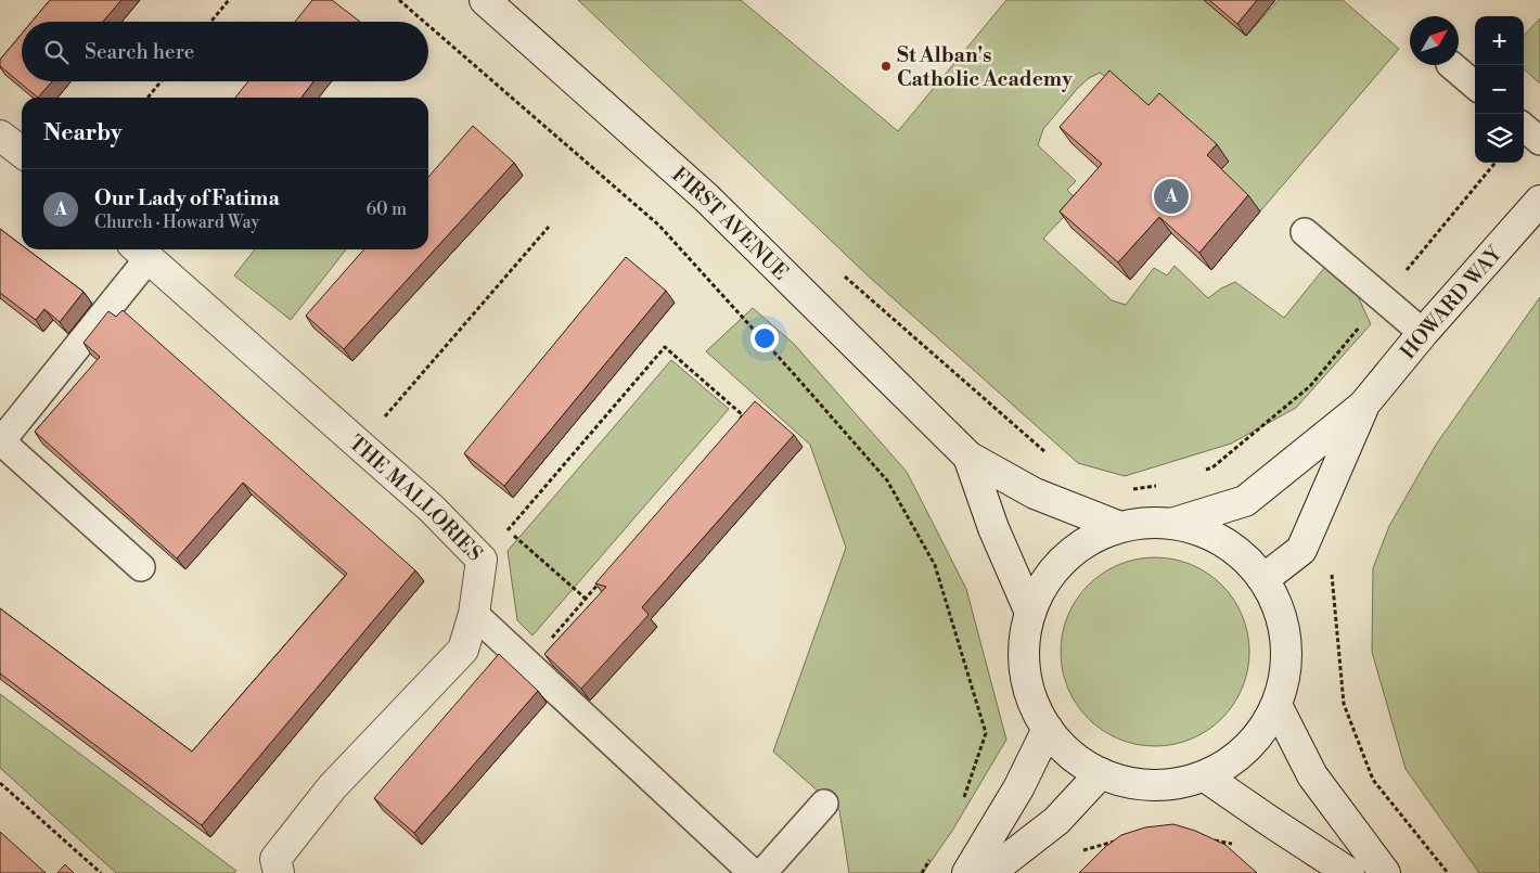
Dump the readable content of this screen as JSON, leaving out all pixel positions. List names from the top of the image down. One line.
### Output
{"streets":{"street":["FIRST AVENUE","HOWARD WAY","THE MALLORIES"]},"places":["St Alban's Catholic Academy"],"north":"top right","page":{"map_buttons":["+","−"],"search":"Search here","heading":"Nearby","list":[{"mark":"A","name":"Our Lady of Fatima","note":"Church · Howard Way","value":"60 m"}],"pins":"A"}}
